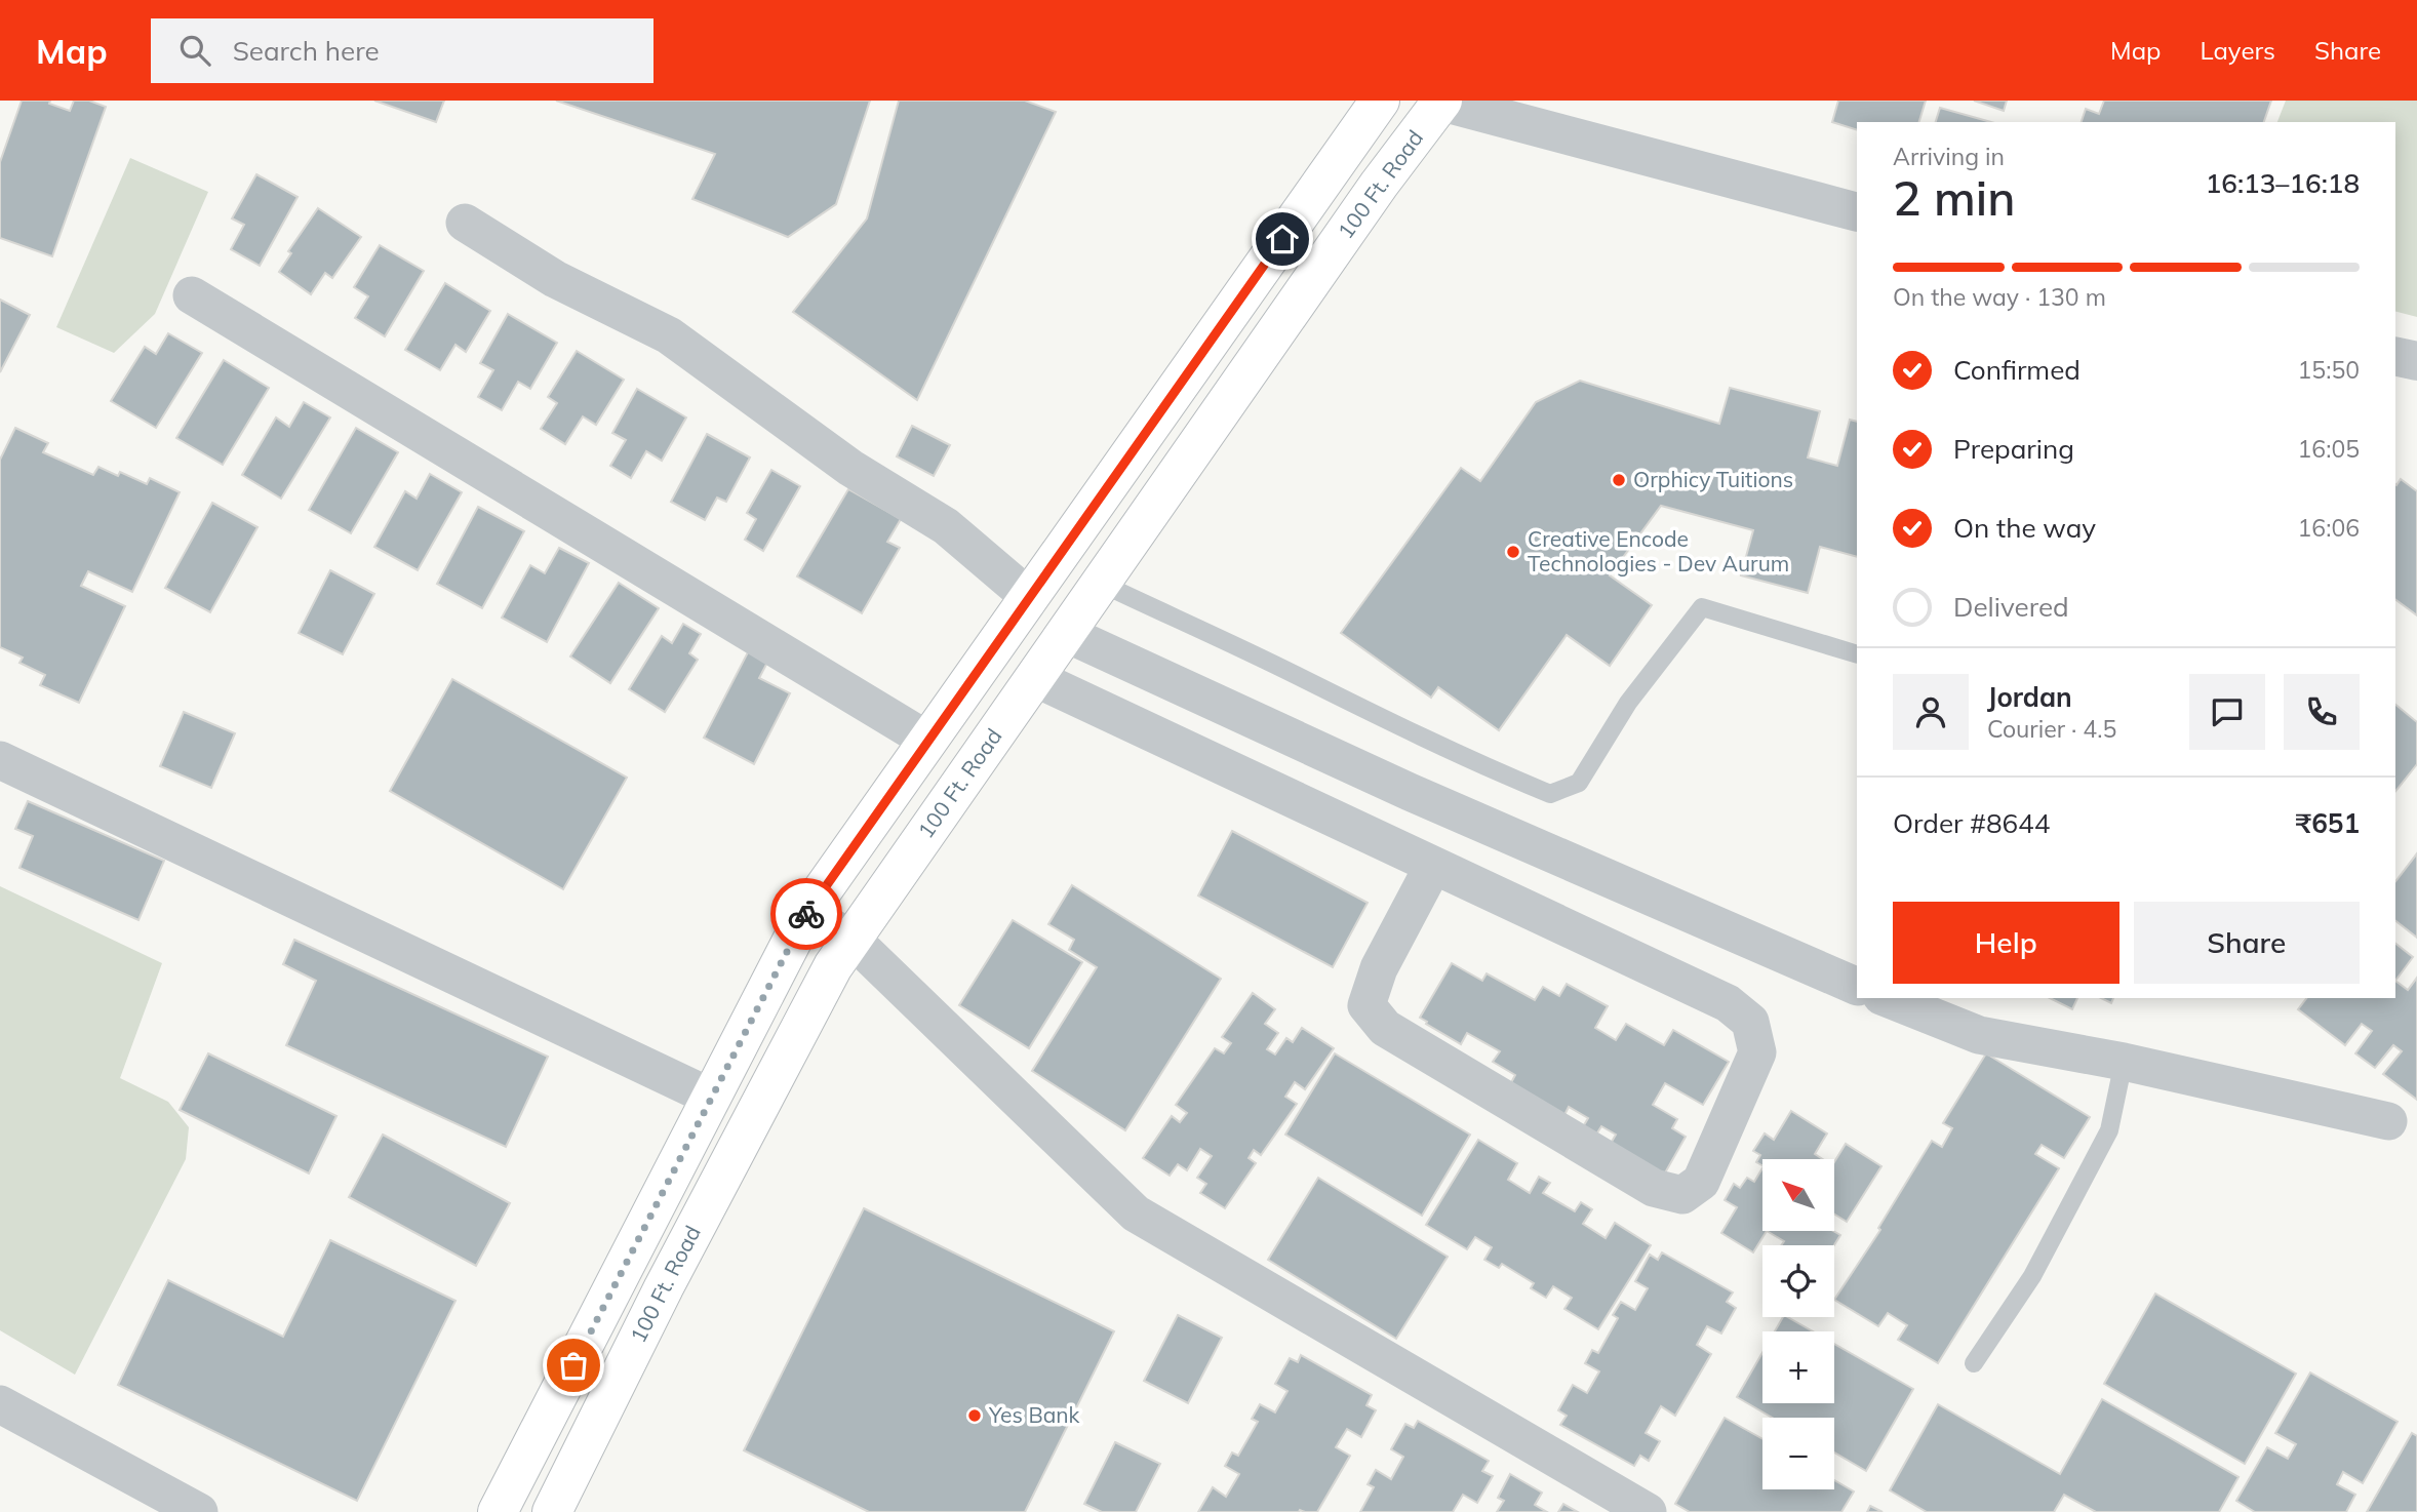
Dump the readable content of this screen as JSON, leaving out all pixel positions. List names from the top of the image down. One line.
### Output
{"streets":{"main road":["100 Ft. Road"]},"places":["Orphicy Tuitions","Creative Encode Technologies - Dev Aurum","Yes Bank"],"north":"top left","page":{"header":"Map","search":"Search here","nav":["Map","Layers","Share"],"heading":["2 min","Arriving in","16:13–16:18"],"panel":["Jordan","Courier · 4.5","Order #8644","₹651"],"bar":"On the way · 130 m","list":[["Confirmed","15:50"],["Preparing","16:05"],["On the way","16:06"],"Delivered"],"buttons":["Help","Share"],"map_buttons":["+","−"]}}
